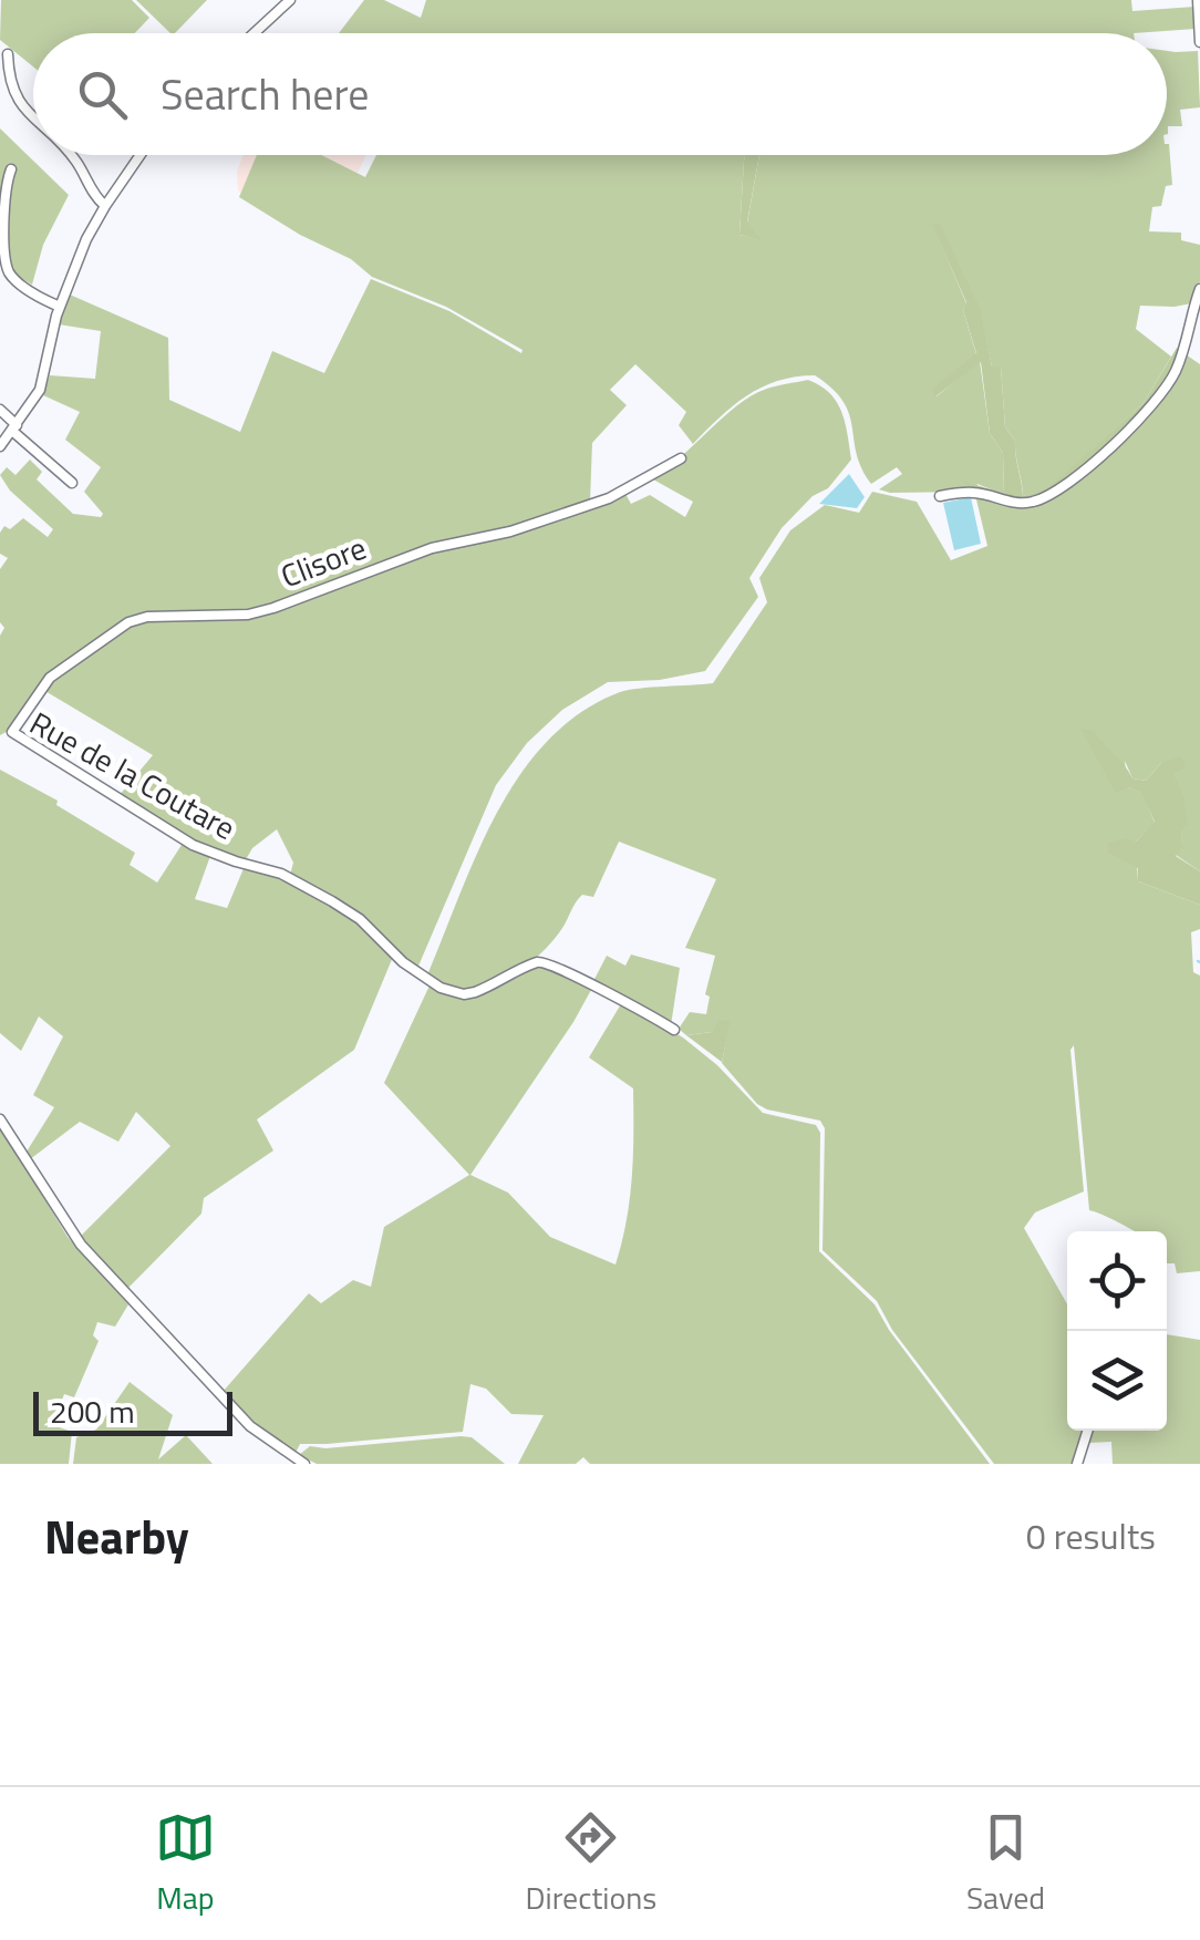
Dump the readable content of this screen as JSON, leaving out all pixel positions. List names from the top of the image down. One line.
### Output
{"streets":{"street":["Clisore","Rue de la Coutare"]},"crossings":[["Clisore","Rue de la Coutare"]],"scale_bar":"200 m","page":{"search":"Search here","scale":"200 m","heading":["Nearby","0 results"],"nav":["Map","Directions","Saved"]}}
